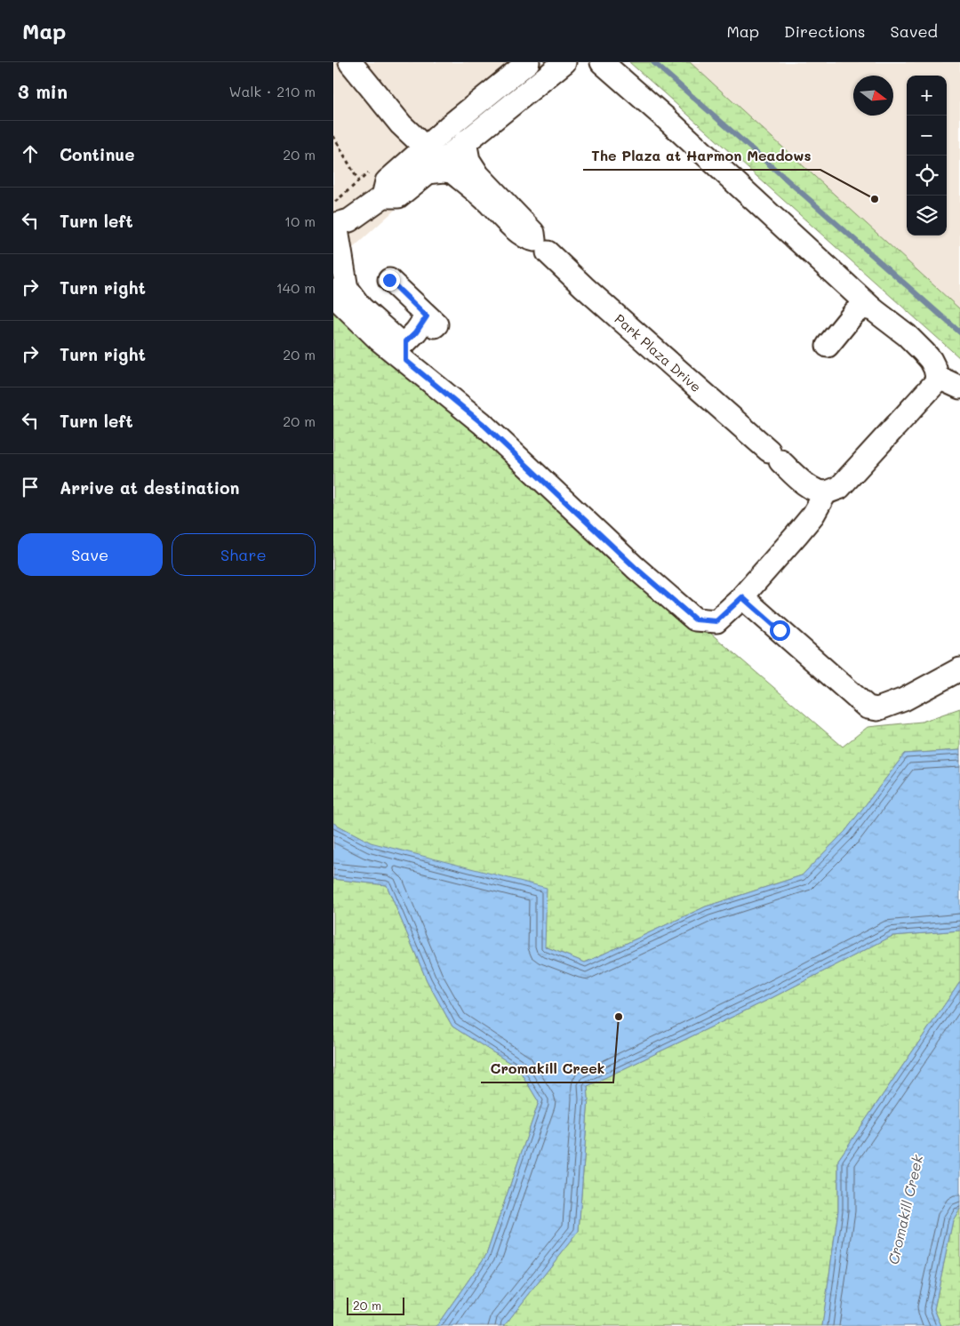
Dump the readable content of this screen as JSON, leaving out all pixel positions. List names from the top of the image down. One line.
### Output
{"streets":{"street":["Park Plaza Drive"]},"water":["Cromakill Creek"],"places":["The Plaza at Harmon Meadows","Cromakill Creek"],"scale_bar":"20 m","north":"right","page":{"header":"Map","nav":["Map","Directions","Saved"],"heading":["3 min","Walk · 210 m"],"map_buttons":["+","−"],"list":[["Continue","20 m"],["Turn left","10 m"],["Turn right","140 m"],["Turn right","20 m"],["Turn left","20 m"],"Arrive at destination"],"buttons":["Save","Share"],"scale":"20 m"}}
